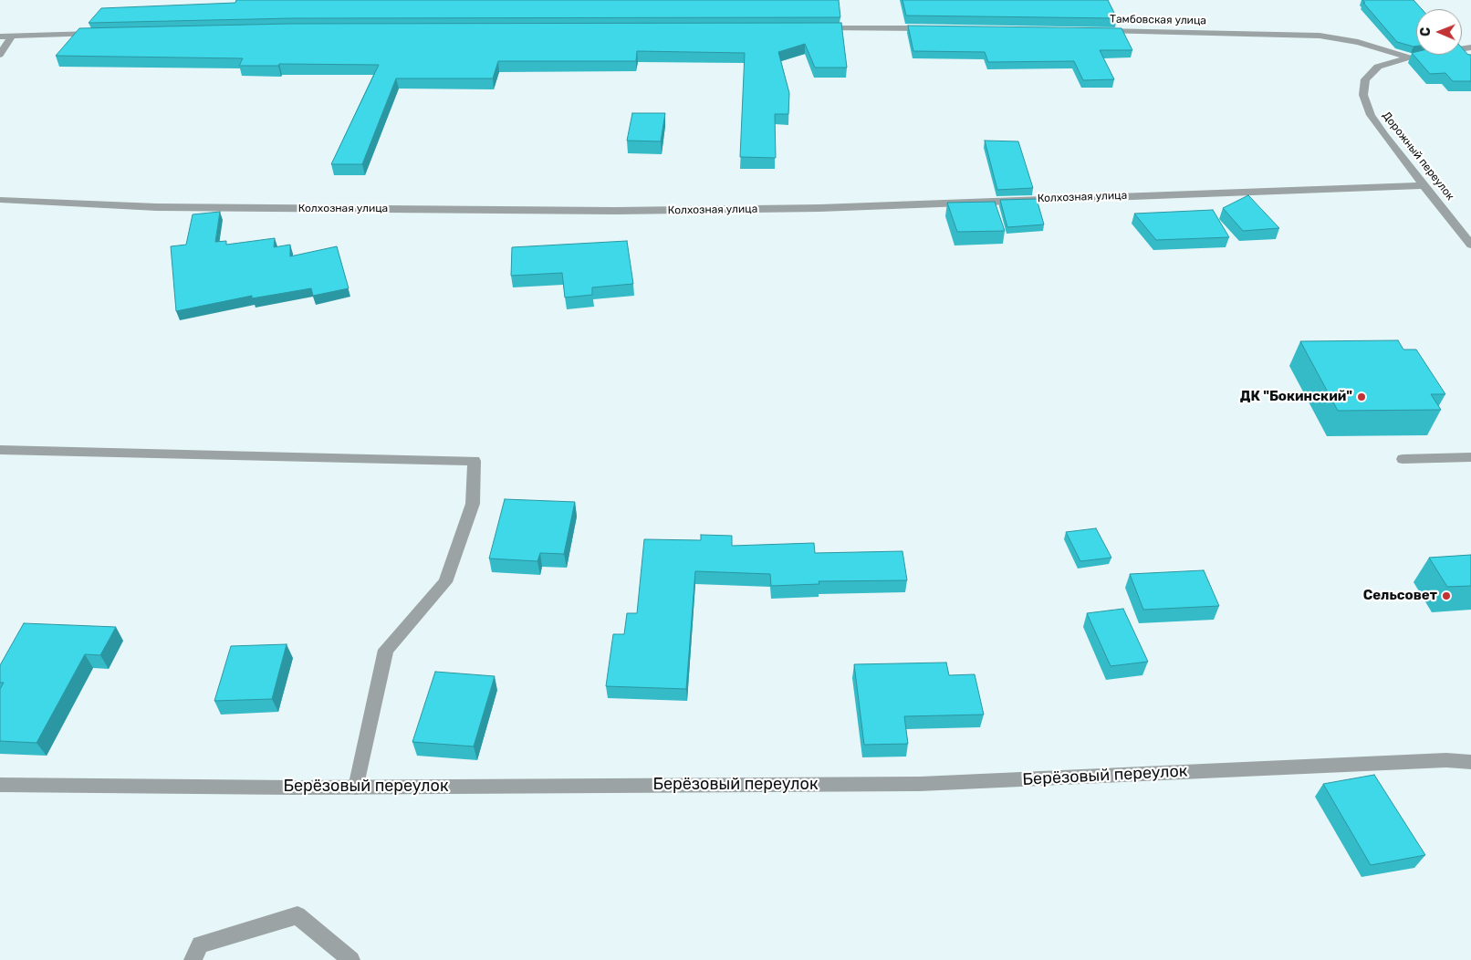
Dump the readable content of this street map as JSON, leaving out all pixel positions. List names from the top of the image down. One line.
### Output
{"streets":{"street":["Тамбовская улица","Дорожный переулок","Колхозная улица","Берёзовый переулок"]},"crossings":[["Тамбовская улица","Дорожный переулок"],["Дорожный переулок","Колхозная улица"]],"places":["ДК \"Бокинский\"","Сельсовет"],"north":"left"}
